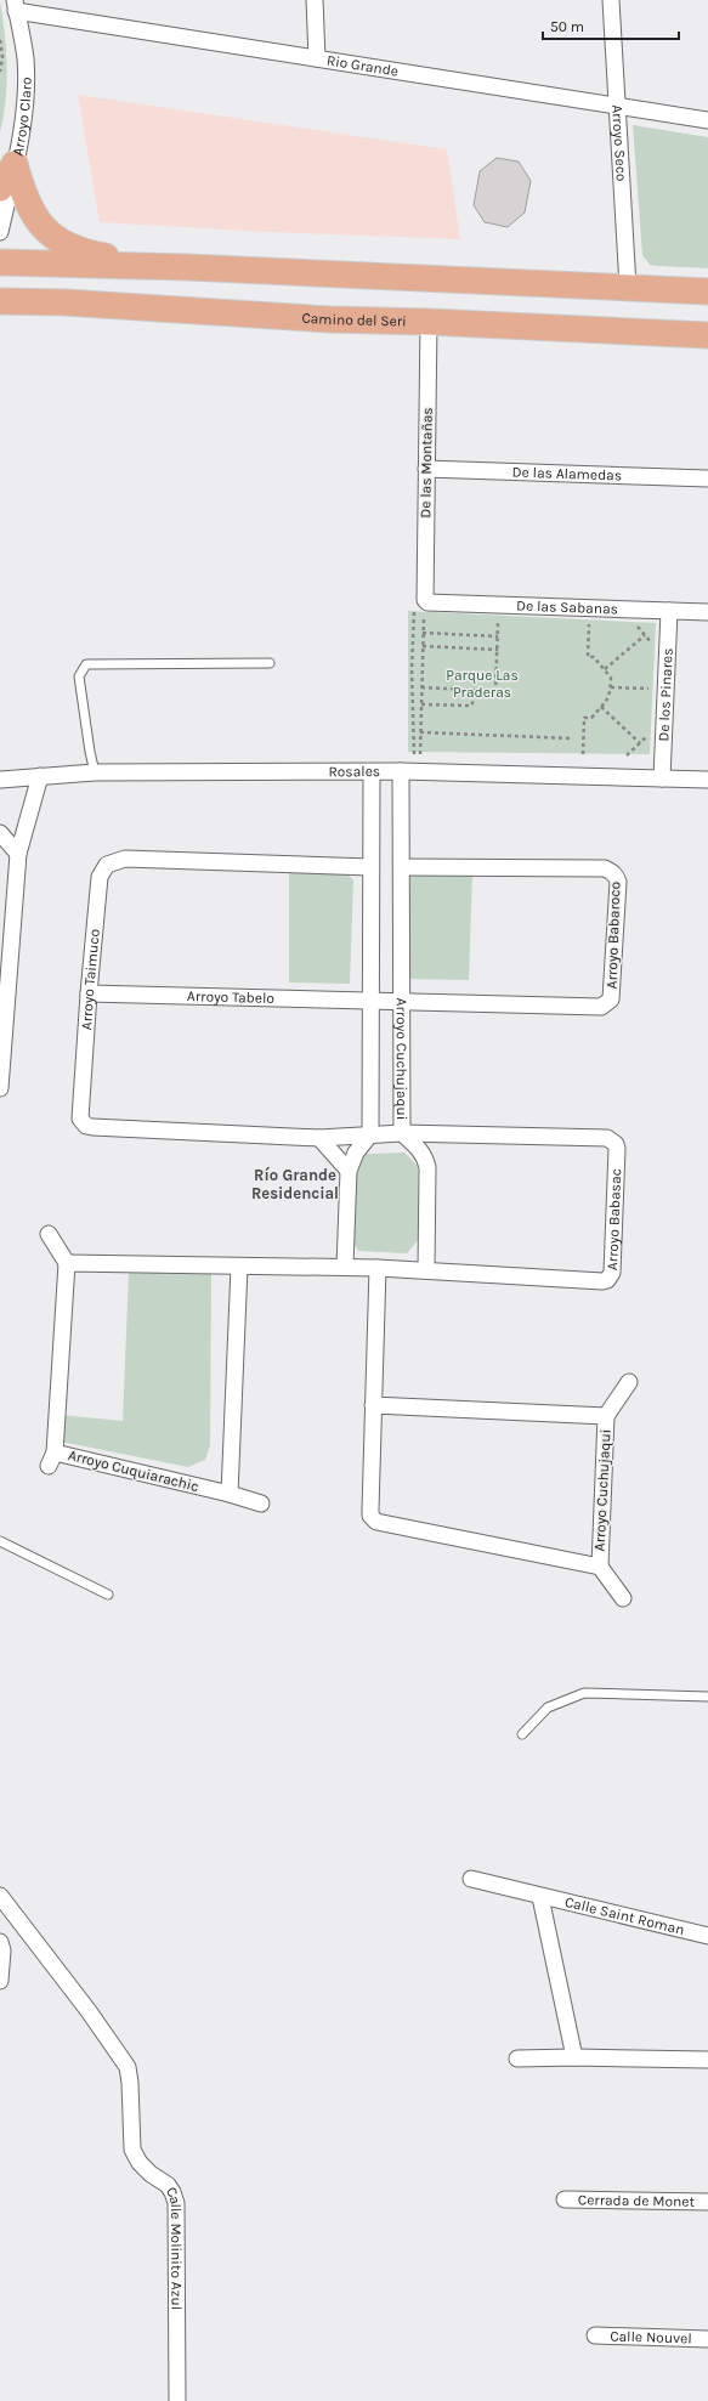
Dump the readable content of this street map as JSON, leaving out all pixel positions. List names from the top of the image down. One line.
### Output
{"streets":{"main road":["Camino del Seri"],"street":["Rio Grande","Arroyo Claro","Arroyo Seco","De las Montañas","De las Alamedas","De las Sabanas","De los Pinares","Rosales","Arroyo Babaroco","Arroyo Taimuco","Arroyo Tabelo","Arroyo Cuchujaqui","Arroyo Babasac","Arroyo Cuquiarachic","Calle Saint Roman","Cerrada de Monet","Calle Molinito Azul","Calle Nouvel"]},"crossings":[["Rio Grande","Arroyo Claro"],["Rio Grande","Arroyo Seco"],["Camino del Seri","De las Montañas"],["De las Montañas","De las Alamedas"],["De las Montañas","De las Sabanas"],["De las Sabanas","De los Pinares"],["De los Pinares","Rosales"],["Rosales","Arroyo Cuchujaqui"],["Arroyo Babaroco","Arroyo Tabelo"],["Arroyo Babaroco","Arroyo Cuchujaqui"],["Arroyo Taimuco","Arroyo Tabelo"],["Arroyo Taimuco","Arroyo Cuchujaqui"],["Arroyo Taimuco","Arroyo Babasac"],["Arroyo Tabelo","Arroyo Cuchujaqui"],["Arroyo Cuchujaqui","Arroyo Babasac"]],"districts":["Río Grande Residencial"],"parks":["Parque Las Praderas"],"scale_bar":"50 m"}
